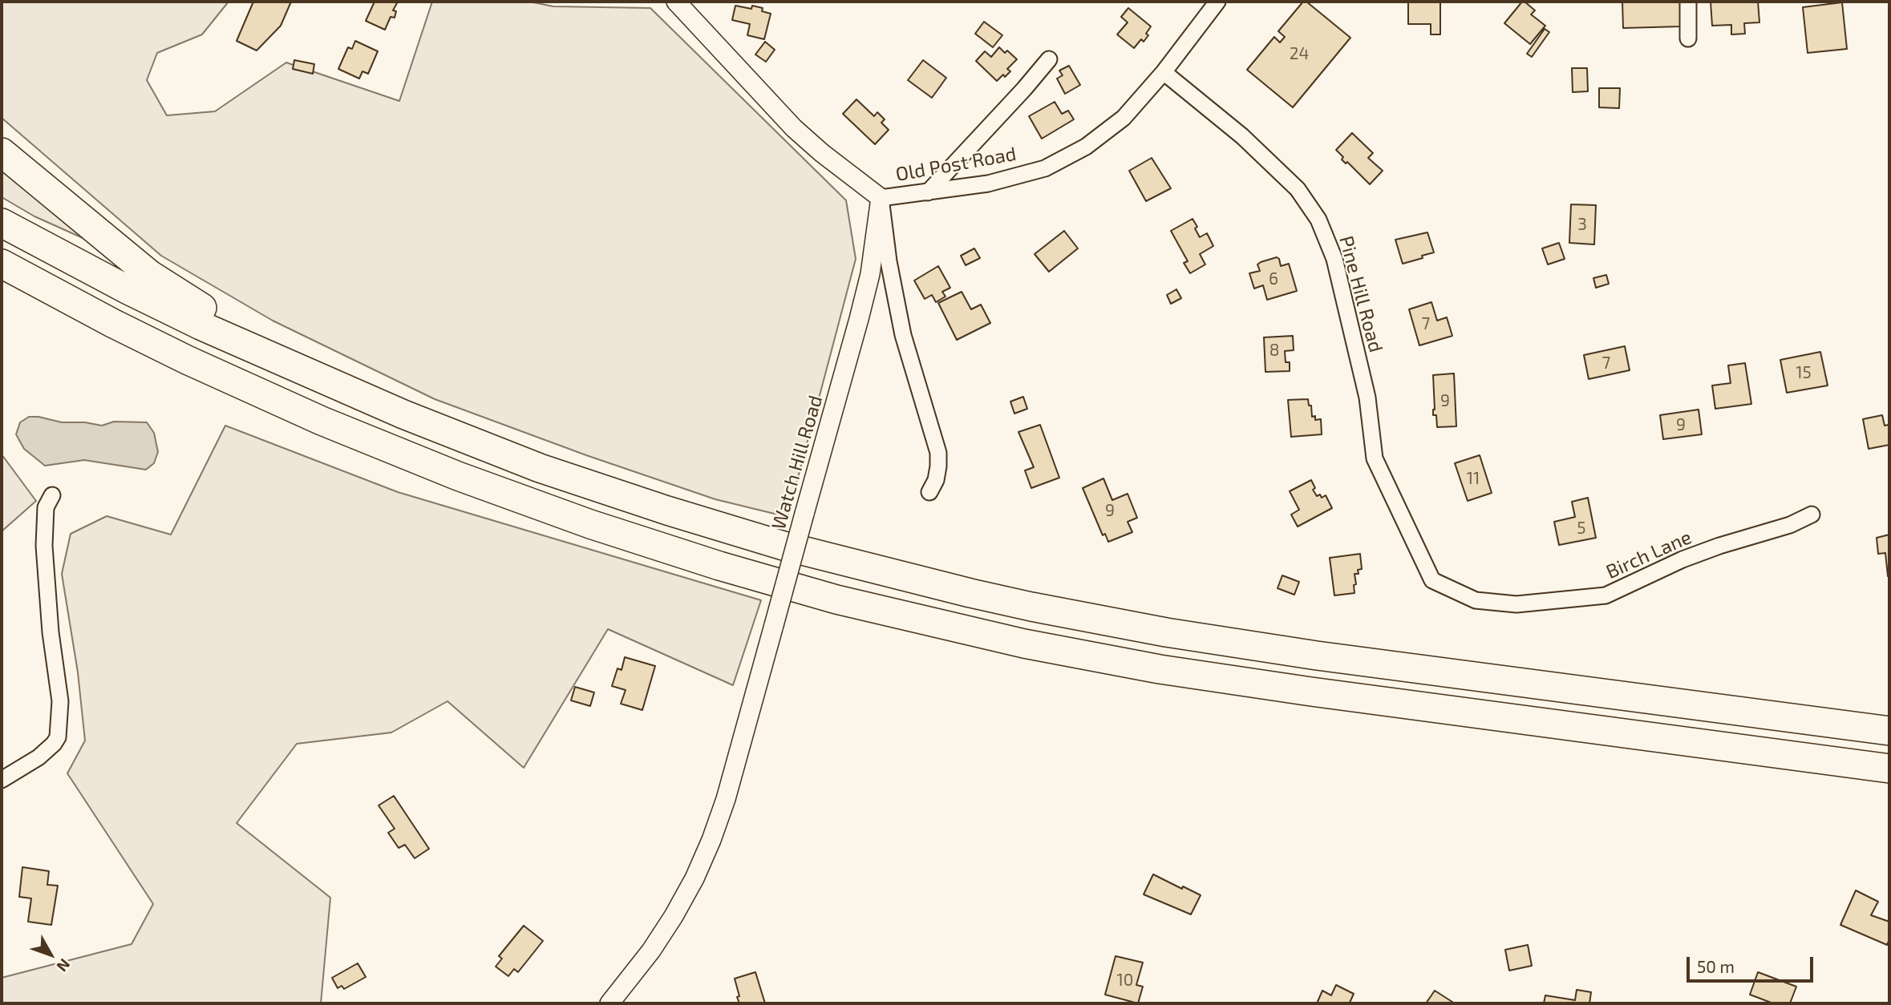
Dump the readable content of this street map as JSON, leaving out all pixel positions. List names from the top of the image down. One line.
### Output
{"streets":{"street":["Old Post Road","Pine Hill Road","Watch Hill Road","Birch Lane"]},"crossings":[["Old Post Road","Pine Hill Road"],["Old Post Road","Watch Hill Road"],["Pine Hill Road","Birch Lane"]],"house_numbers":["24","3","6","7","8","7","15","9","9","11","9","5","10"],"scale_bar":"50 m","north":"bottom right"}
